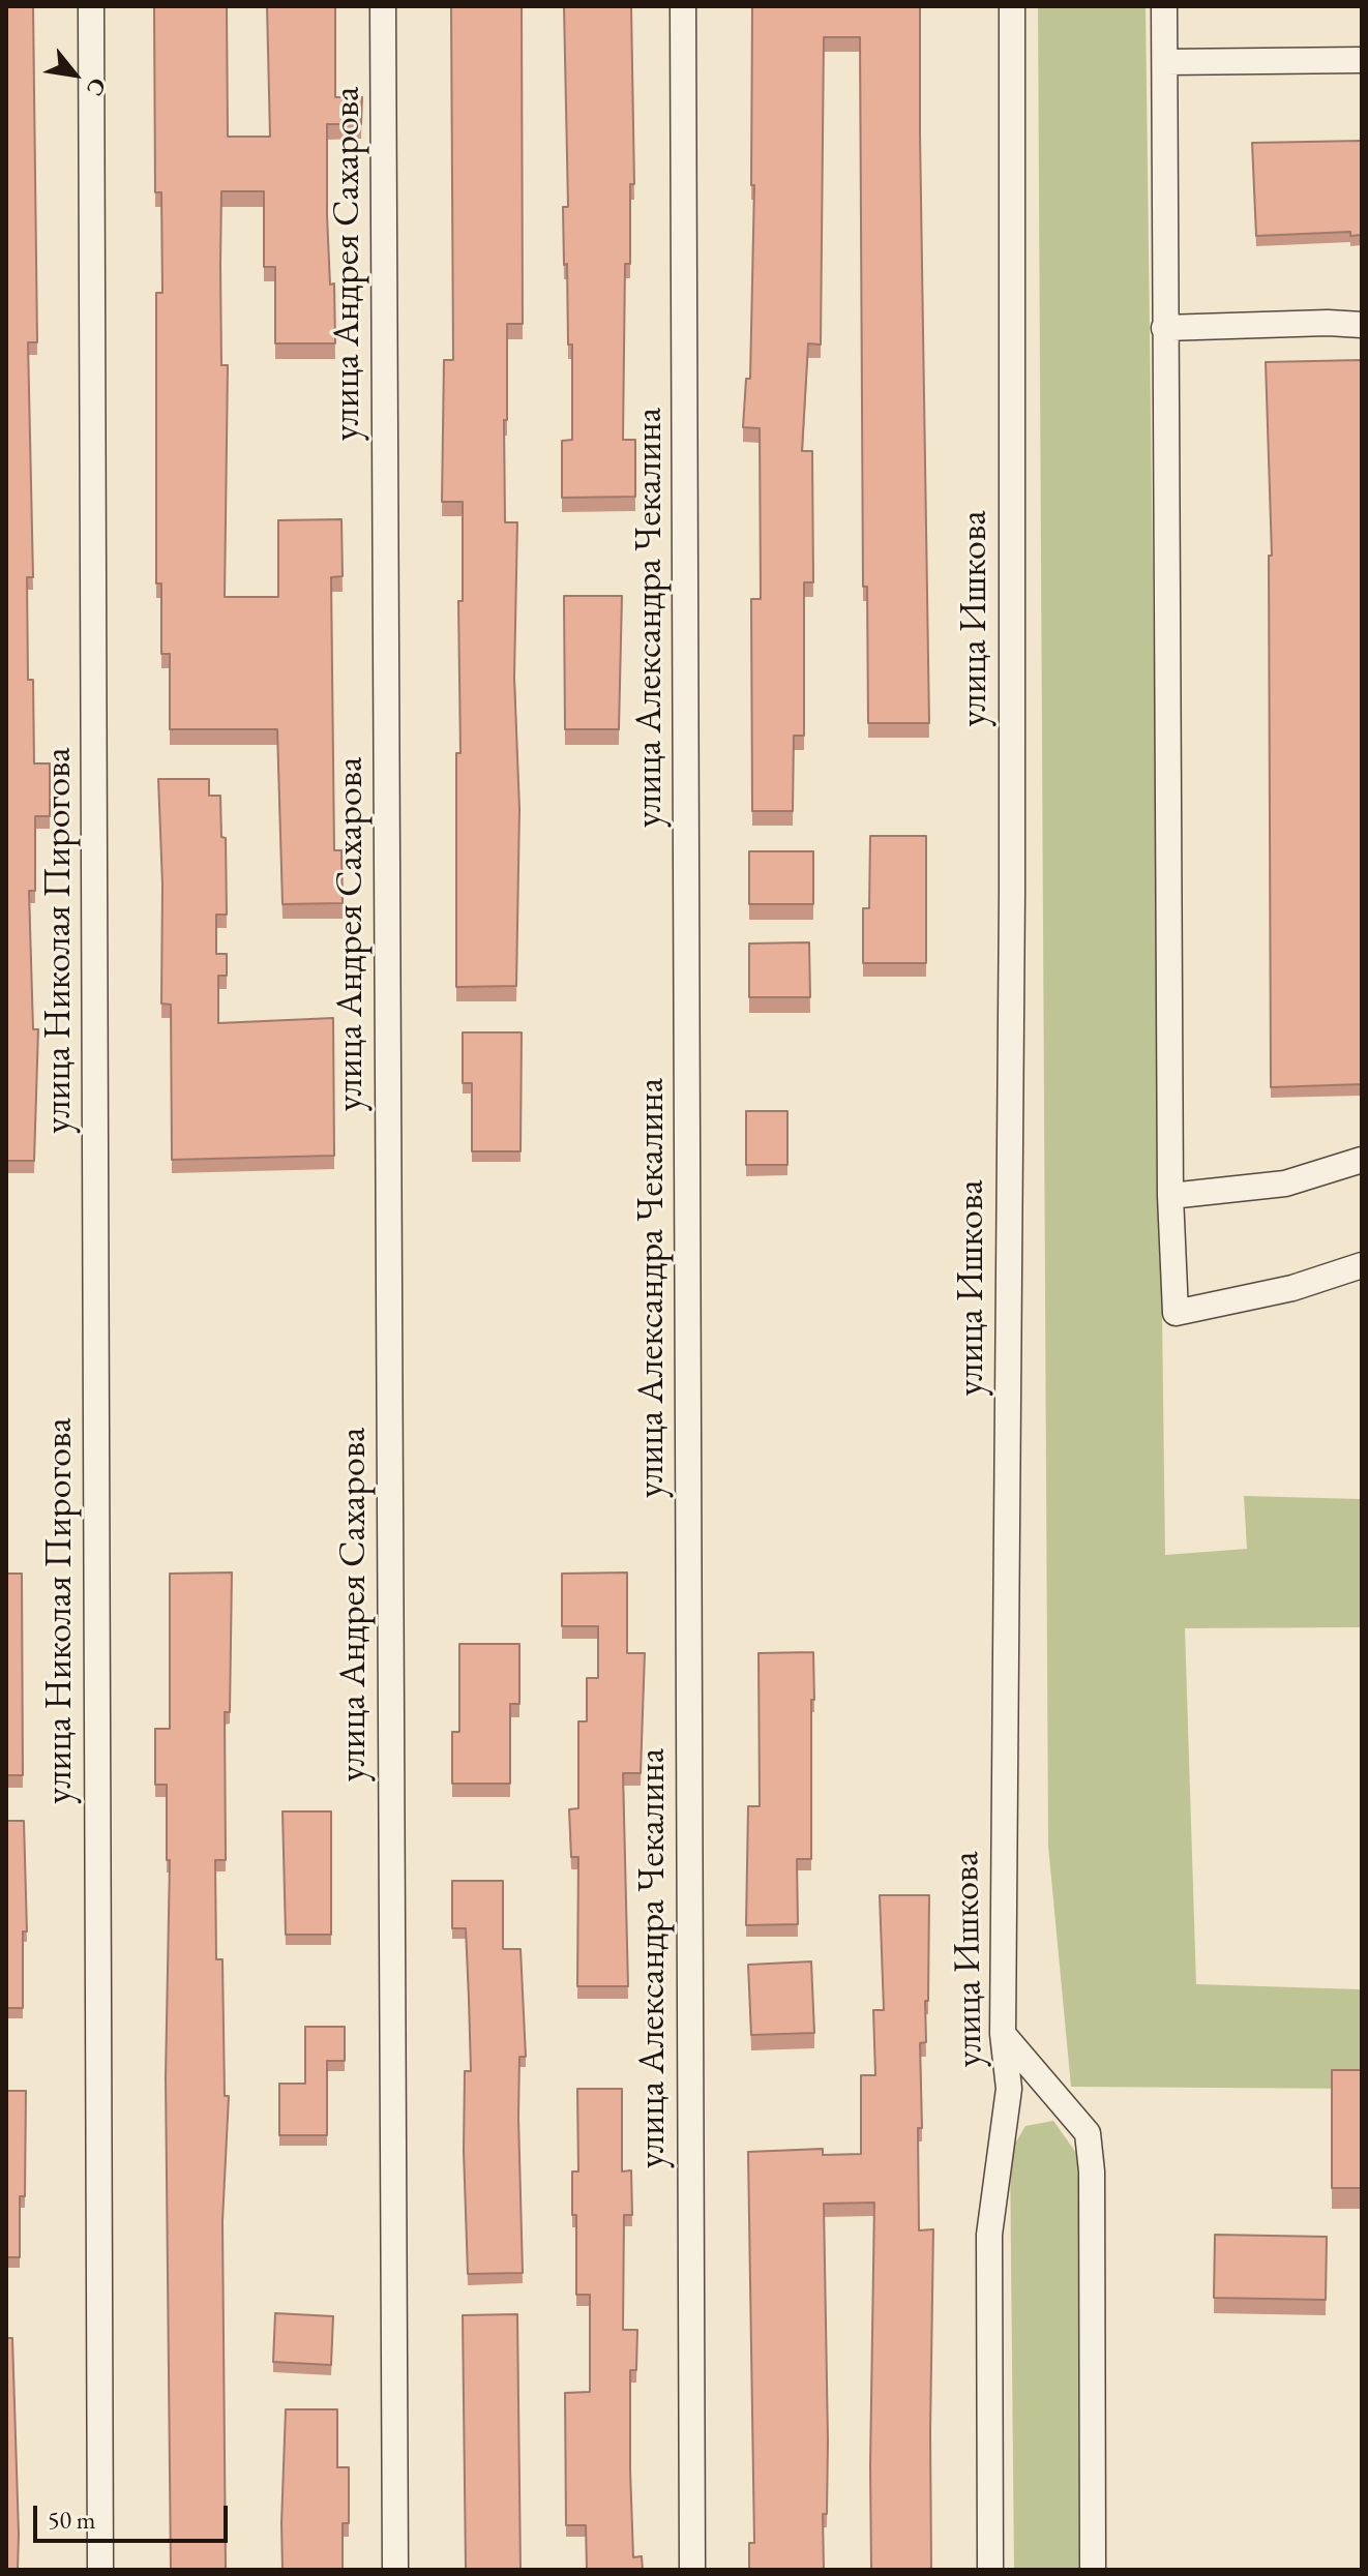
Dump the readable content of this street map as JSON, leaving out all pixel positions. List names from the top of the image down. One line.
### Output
{"streets":{"street":["улица Андрея Сахарова","улица Александра Чекалина","улица Ишкова","улица Николая Пирогова"]},"scale_bar":"50 m","north":"bottom right"}
